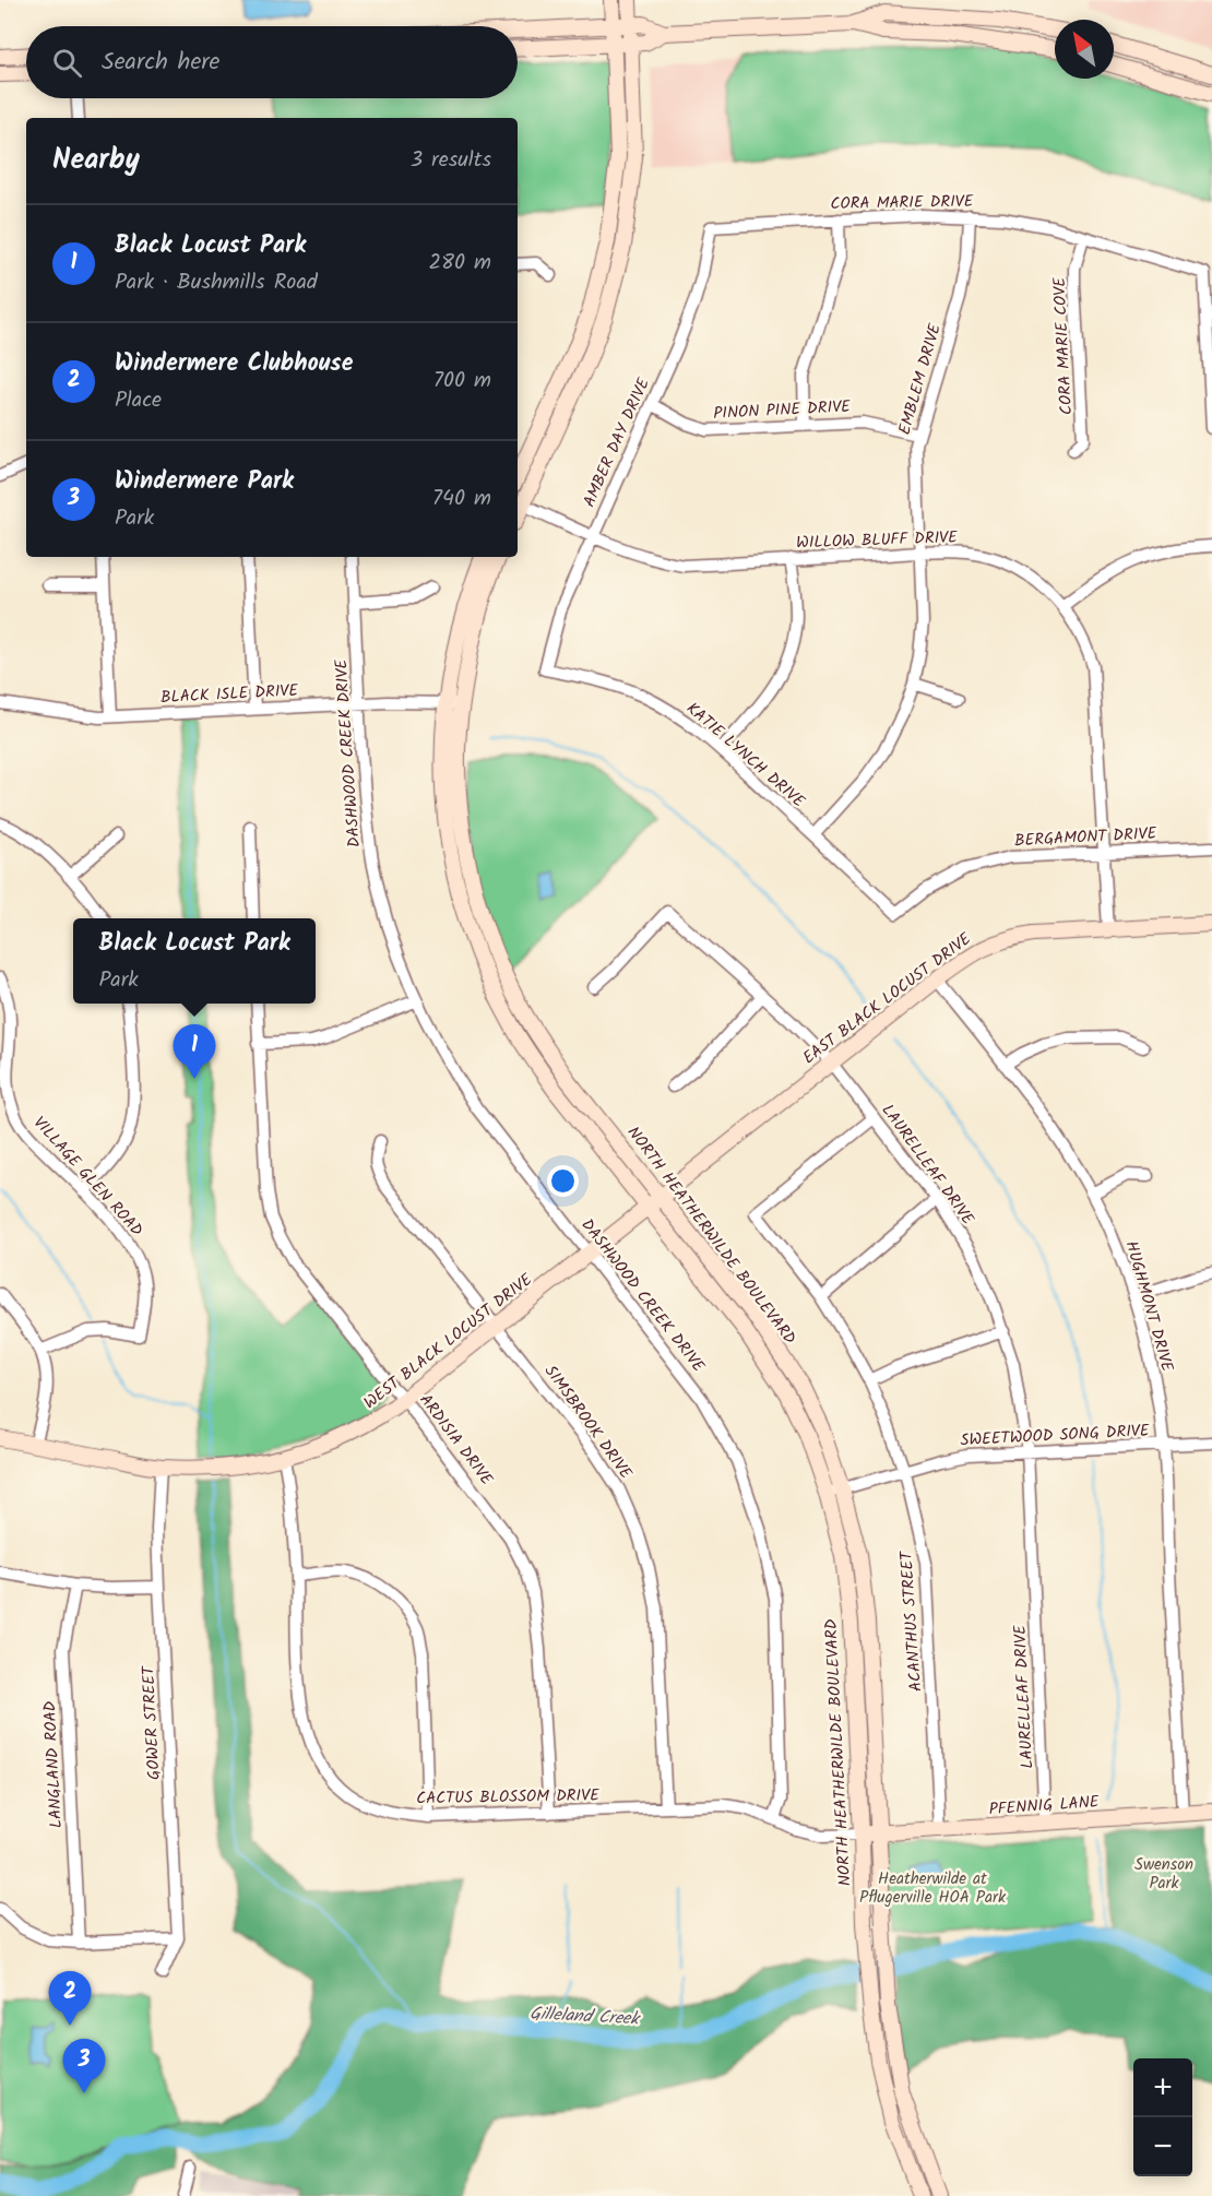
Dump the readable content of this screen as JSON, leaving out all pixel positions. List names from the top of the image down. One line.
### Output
{"streets":{"main road":["EAST BLACK LOCUST DRIVE","NORTH HEATHERWILDE BOULEVARD","WEST BLACK LOCUST DRIVE","PFENNIG LANE"],"street":["CORA MARIE DRIVE","CORA MARIE COVE","EMBLEM DRIVE","PINON PINE DRIVE","AMBER DAY DRIVE","WILLOW BLUFF DRIVE","BLACK ISLE DRIVE","DASHWOOD CREEK DRIVE","KATIE LYNCH DRIVE","BERGAMONT DRIVE","LAURELLEAF DRIVE","VILLAGE GLEN ROAD","HUGHMONT DRIVE","SIMSBROOK DRIVE","SWEETWOOD SONG DRIVE","ARDISIA DRIVE","ACANTHUS STREET","GOWER STREET","LANGLAND ROAD","CACTUS BLOSSOM DRIVE"]},"crossings":[["CORA MARIE DRIVE","CORA MARIE COVE"],["CORA MARIE DRIVE","EMBLEM DRIVE"],["CORA MARIE DRIVE","AMBER DAY DRIVE"],["EMBLEM DRIVE","PINON PINE DRIVE"],["EMBLEM DRIVE","WILLOW BLUFF DRIVE"],["EMBLEM DRIVE","KATIE LYNCH DRIVE"],["PINON PINE DRIVE","AMBER DAY DRIVE"],["AMBER DAY DRIVE","WILLOW BLUFF DRIVE"],["AMBER DAY DRIVE","KATIE LYNCH DRIVE"],["WILLOW BLUFF DRIVE","BERGAMONT DRIVE"],["WILLOW BLUFF DRIVE","EAST BLACK LOCUST DRIVE"],["BLACK ISLE DRIVE","DASHWOOD CREEK DRIVE"],["BLACK ISLE DRIVE","NORTH HEATHERWILDE BOULEVARD"],["DASHWOOD CREEK DRIVE","WEST BLACK LOCUST DRIVE"],["DASHWOOD CREEK DRIVE","CACTUS BLOSSOM DRIVE"],["KATIE LYNCH DRIVE","BERGAMONT DRIVE"],["EAST BLACK LOCUST DRIVE","LAURELLEAF DRIVE"],["EAST BLACK LOCUST DRIVE","NORTH HEATHERWILDE BOULEVARD"],["EAST BLACK LOCUST DRIVE","HUGHMONT DRIVE"],["EAST BLACK LOCUST DRIVE","WEST BLACK LOCUST DRIVE"],["LAURELLEAF DRIVE","SWEETWOOD SONG DRIVE"],["LAURELLEAF DRIVE","ACANTHUS STREET"],["LAURELLEAF DRIVE","PFENNIG LANE"],["NORTH HEATHERWILDE BOULEVARD","WEST BLACK LOCUST DRIVE"],["NORTH HEATHERWILDE BOULEVARD","SWEETWOOD SONG DRIVE"],["NORTH HEATHERWILDE BOULEVARD","CACTUS BLOSSOM DRIVE"],["NORTH HEATHERWILDE BOULEVARD","PFENNIG LANE"],["HUGHMONT DRIVE","SWEETWOOD SONG DRIVE"],["HUGHMONT DRIVE","PFENNIG LANE"],["WEST BLACK LOCUST DRIVE","SIMSBROOK DRIVE"],["WEST BLACK LOCUST DRIVE","ARDISIA DRIVE"],["WEST BLACK LOCUST DRIVE","GOWER STREET"],["WEST BLACK LOCUST DRIVE","CACTUS BLOSSOM DRIVE"],["SIMSBROOK DRIVE","CACTUS BLOSSOM DRIVE"],["SWEETWOOD SONG DRIVE","ACANTHUS STREET"],["ARDISIA DRIVE","CACTUS BLOSSOM DRIVE"],["ACANTHUS STREET","PFENNIG LANE"],["CACTUS BLOSSOM DRIVE","PFENNIG LANE"]],"water":["Gilleland Creek"],"parks":["Swenson Park","Heatherwilde at Pflugerville HOA Park"],"north":"top left","page":{"search":"Search here","heading":["Nearby","3 results"],"list":[{"mark":"1","name":"Black Locust Park","note":"Park · Bushmills Road","value":"280 m"},{"mark":"2","name":"Windermere Clubhouse","note":"Place","value":"700 m"},{"mark":"3","name":"Windermere Park","note":"Park","value":"740 m"}],"popup":["Black Locust Park","Park"],"pins":["1","2","3"],"map_buttons":["+","−"]}}
